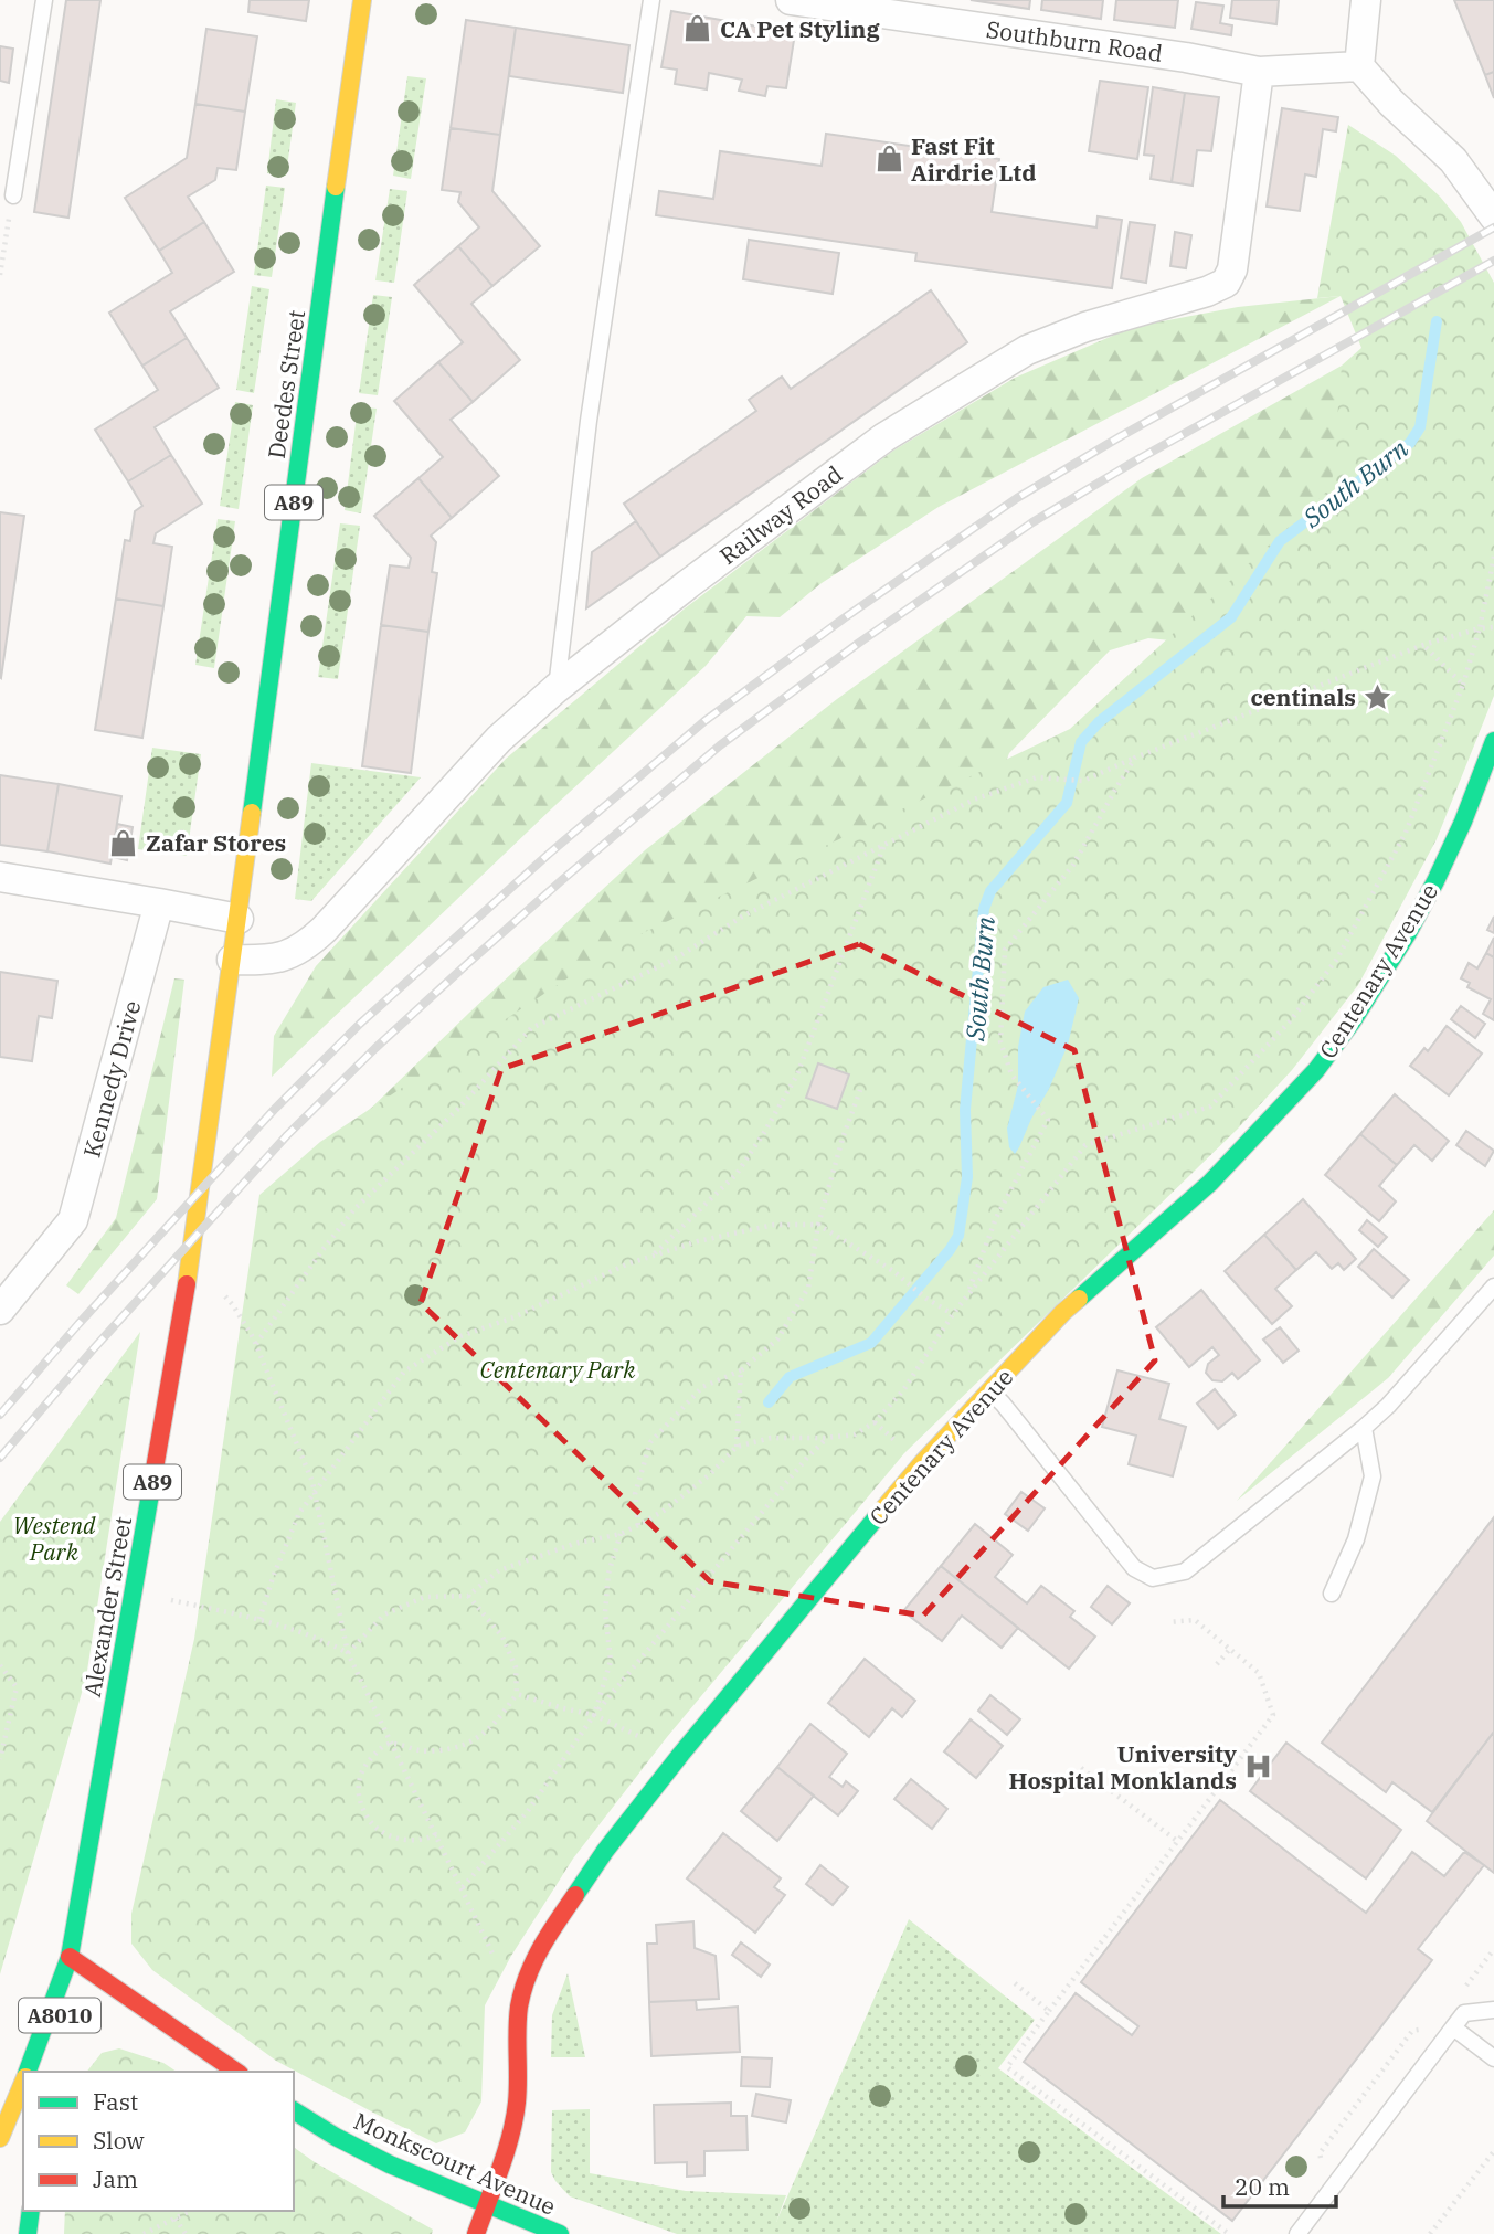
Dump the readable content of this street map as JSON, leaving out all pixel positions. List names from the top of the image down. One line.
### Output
{"streets":{"street":["Southburn Road","Deedes Street","A89","Railway Road","Centenary Avenue","Kennedy Drive","Alexander Street","A8010","Monkscourt Avenue"]},"crossings":[["Southburn Road","Railway Road"],["Deedes Street","Railway Road"],["Deedes Street","Alexander Street"],["Centenary Avenue","Monkscourt Avenue"],["Alexander Street","A8010"]],"water":["South Burn"],"parks":["Centenary Park","Westend Park"],"places":{"shop":["CA Pet Styling","Fast Fit Airdrie Ltd","Zafar Stores"],"place":["centinals"],"hospital":["University Hospital Monklands"]},"legend":["Fast","Slow","Jam"],"scale_bar":"20 m"}
